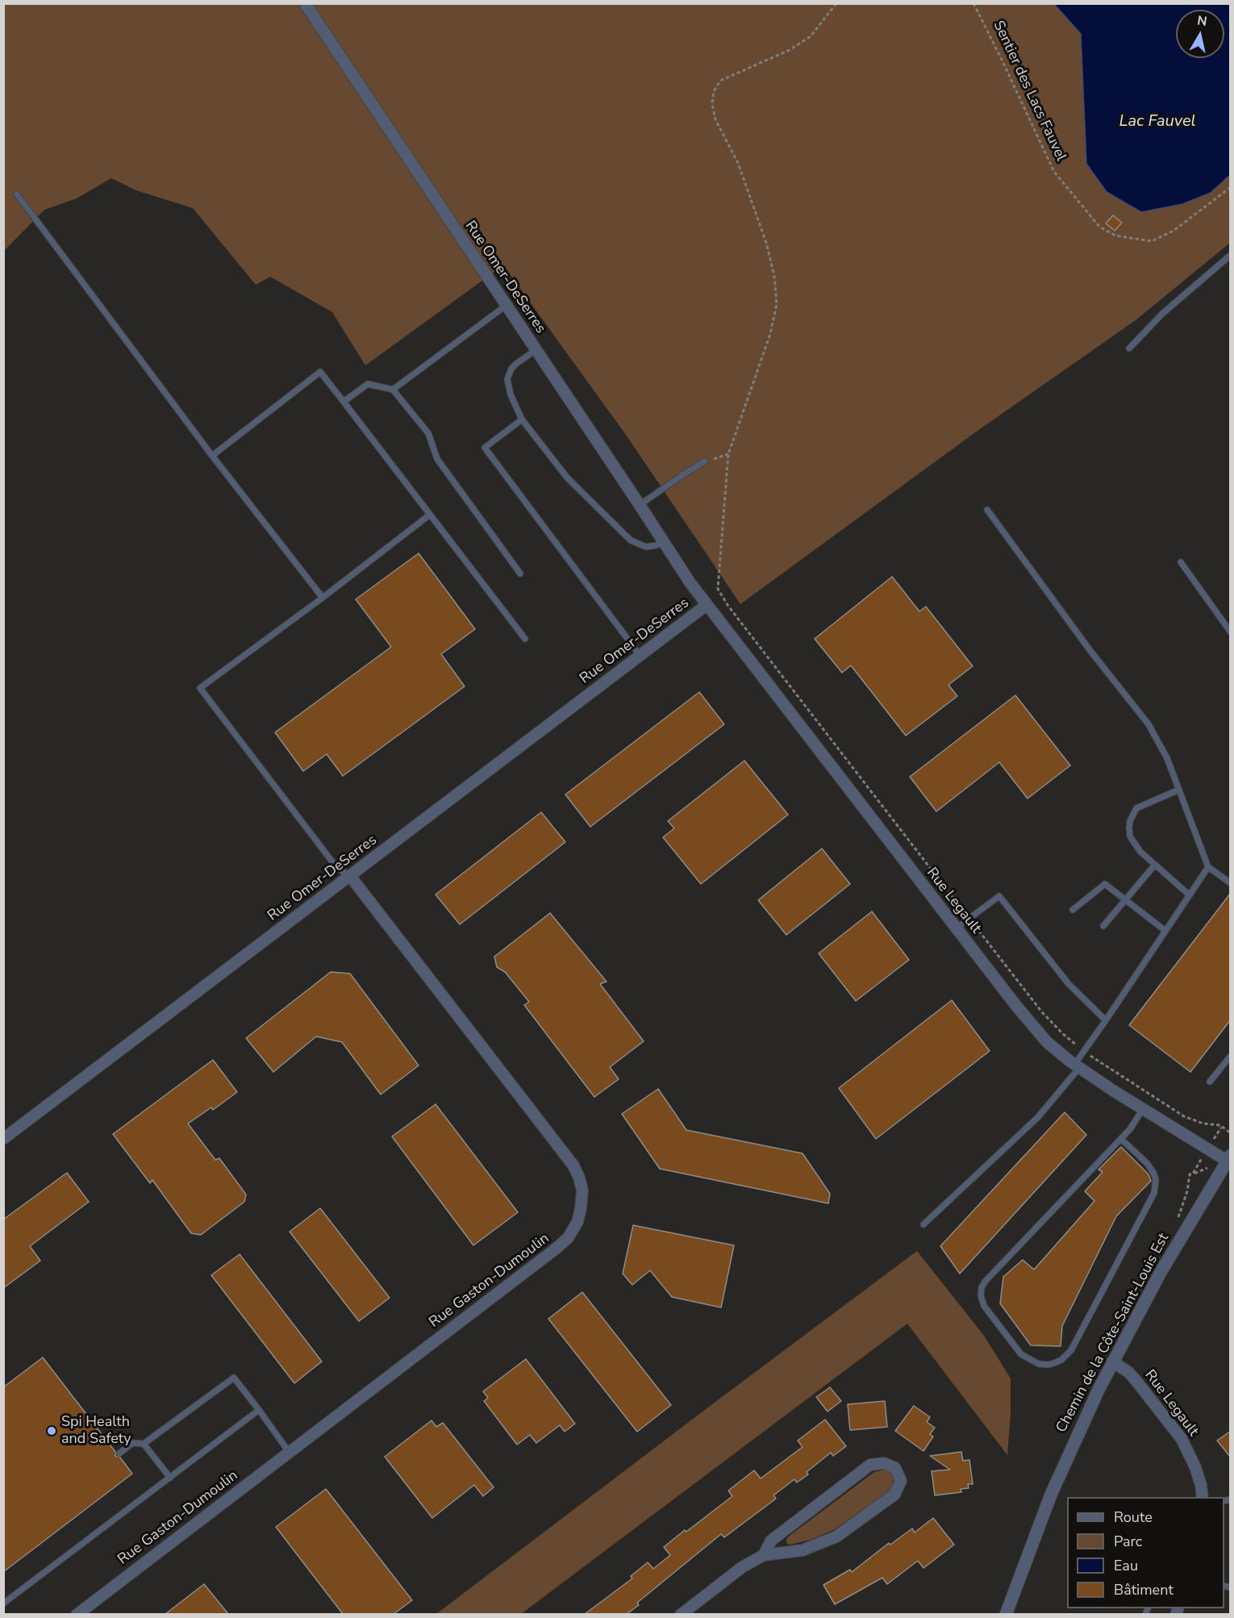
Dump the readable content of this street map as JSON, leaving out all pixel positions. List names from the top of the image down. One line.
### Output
{"streets":{"street":["Rue Omer-DeSerres","Rue Legault","Rue Gaston-Dumoulin","Chemin de la Côte-Saint-Louis Est"],"path":["Sentier des Lacs Fauvel"]},"crossings":[["Rue Omer-DeSerres","Rue Legault"],["Rue Omer-DeSerres","Rue Gaston-Dumoulin"],["Rue Legault","Chemin de la Côte-Saint-Louis Est"]],"water":["Lac Fauvel"],"places":["Spi Health and Safety"],"legend":["Route","Parc","Eau","Bâtiment"],"north":"top"}
